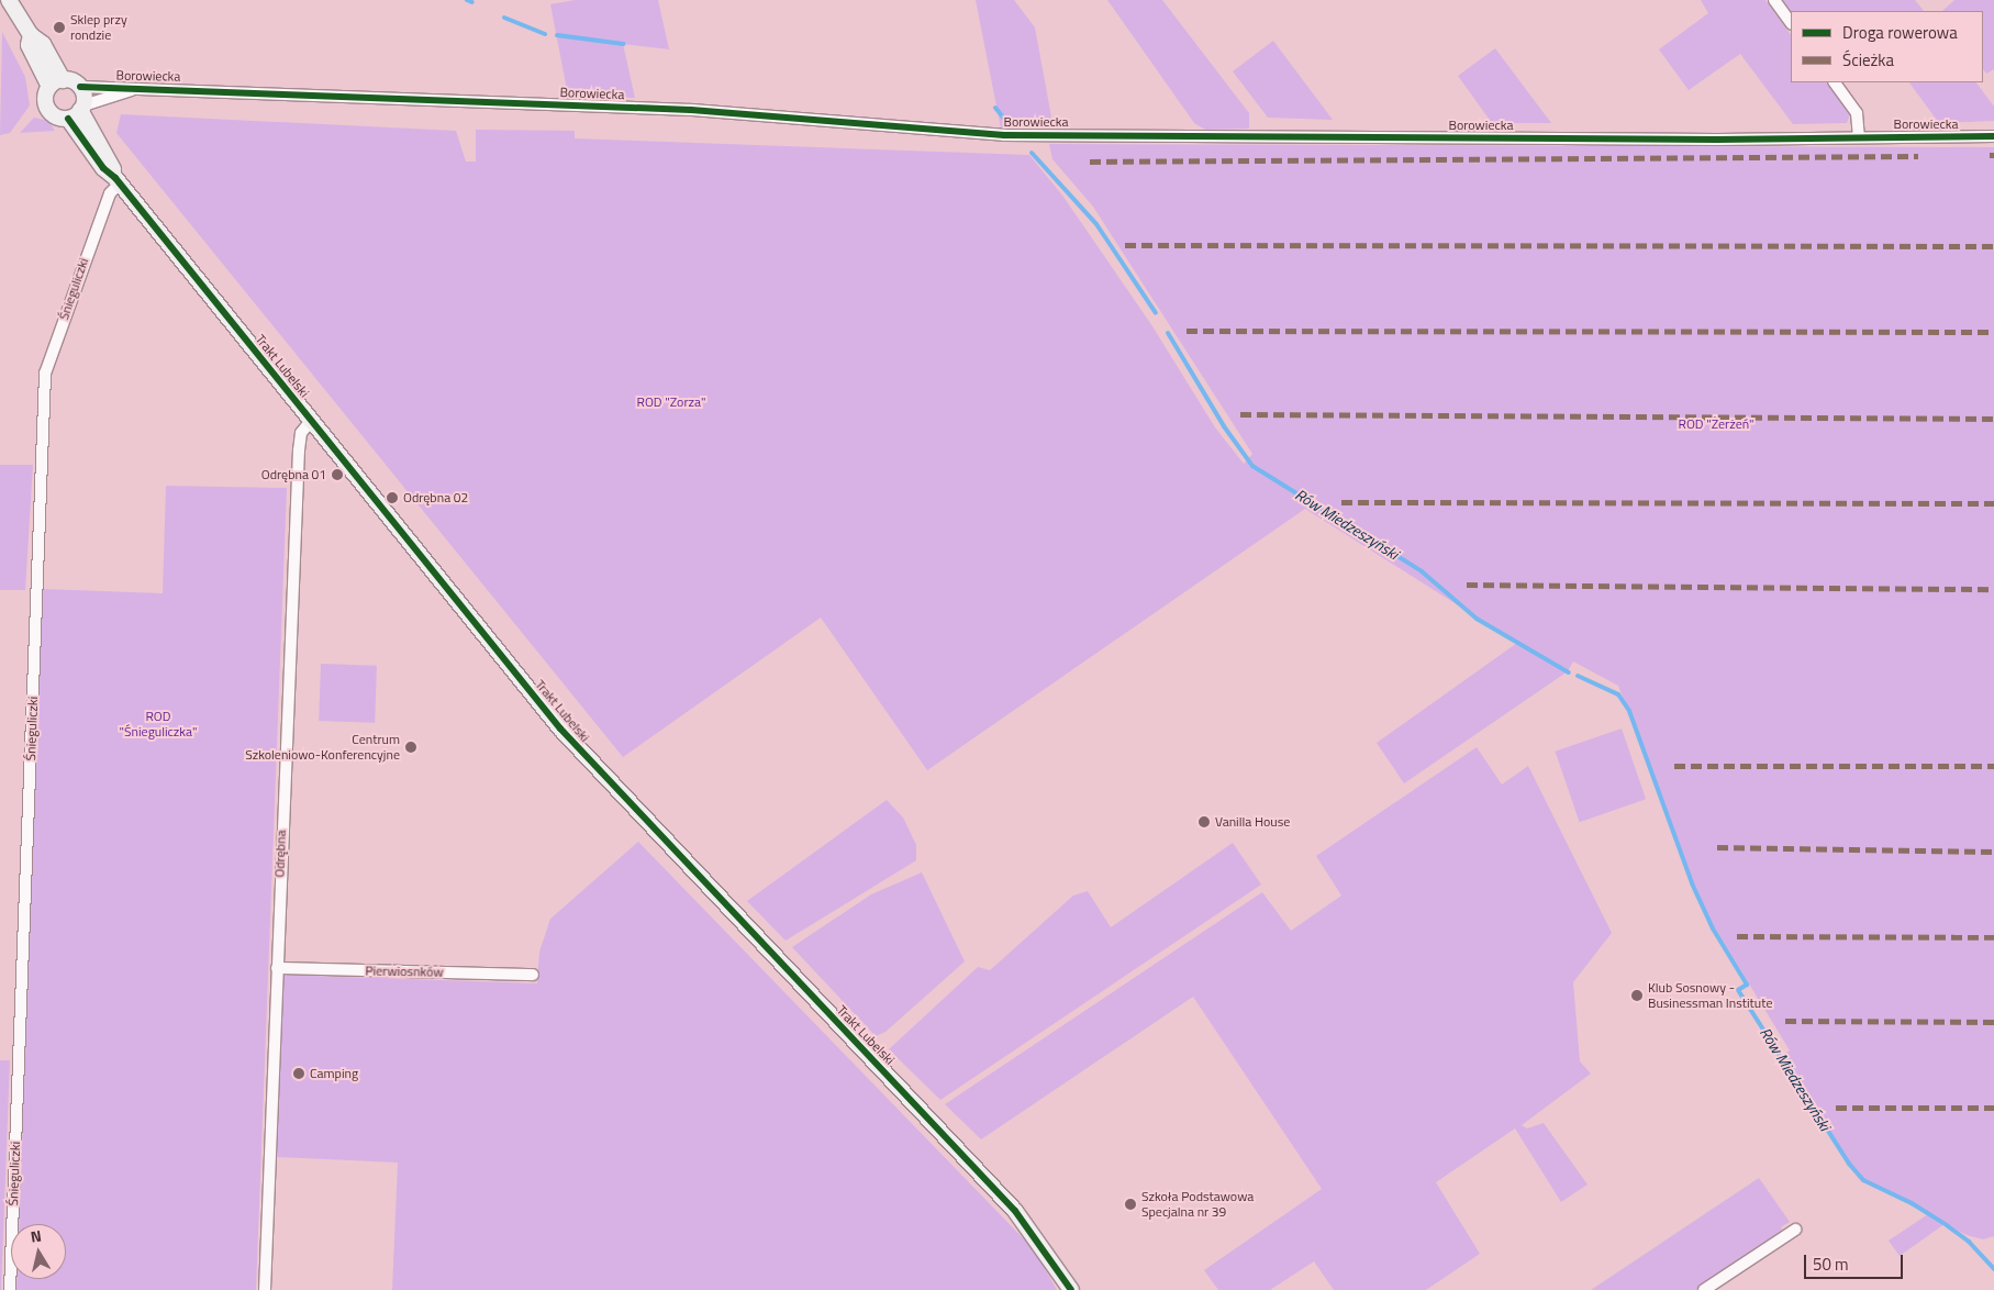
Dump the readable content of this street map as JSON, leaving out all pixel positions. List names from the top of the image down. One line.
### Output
{"streets":{"street":["Borowiecka","Śnieguliczki","Trakt Lubelski","Odrębna","Pierwiosnków"]},"crossings":[["Borowiecka","Trakt Lubelski"],["Śnieguliczki","Trakt Lubelski"],["Trakt Lubelski","Odrębna"],["Odrębna","Pierwiosnków"]],"water":["Rów Miedzeszyński"],"parks":["ROD \"Zorza\"","ROD \"Żerżeń\"","ROD \"Śnieguliczka\""],"places":["Sklep przy rondzie","Odrębna 01","Odrębna 02","Centrum Szkoleniowo-Konferencyjne","Vanilla House","Klub Sosnowy - Businessman Institute","Camping","Szkoła Podstawowa Specjalna nr 39"],"legend":["Droga rowerowa","Ścieżka"],"scale_bar":"50 m","north":"top"}
